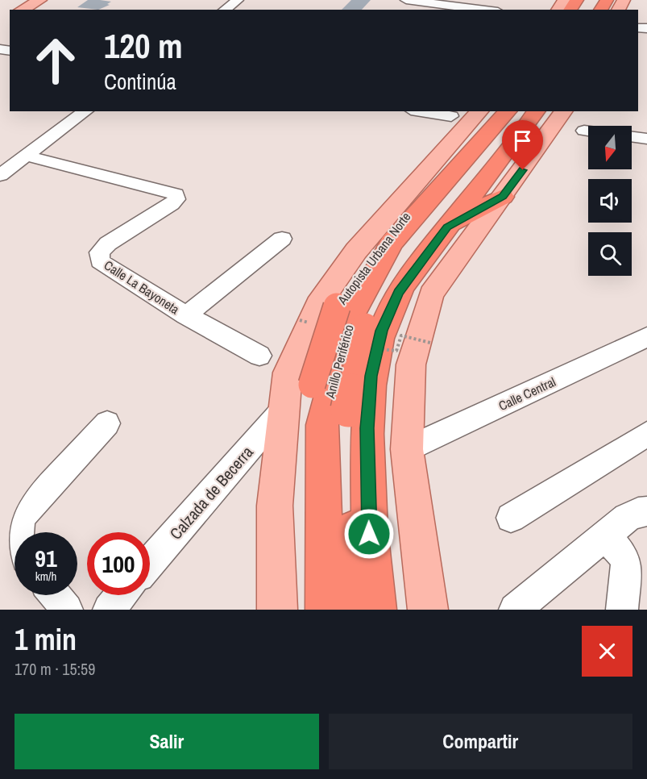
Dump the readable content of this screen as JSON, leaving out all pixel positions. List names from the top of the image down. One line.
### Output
{"streets":{"highway":["Autopista Urbana Norte","Anillo Periférico"],"street":["Calle La Bayoneta","Calle Central","Calzada de Becerra"]},"north":"bottom","page":{"turn":["120 m","Continúa"],"speed":"91 km/h","limit":"100","heading":["1 min","170 m · 15:59"],"buttons":["Salir","Compartir"]}}
